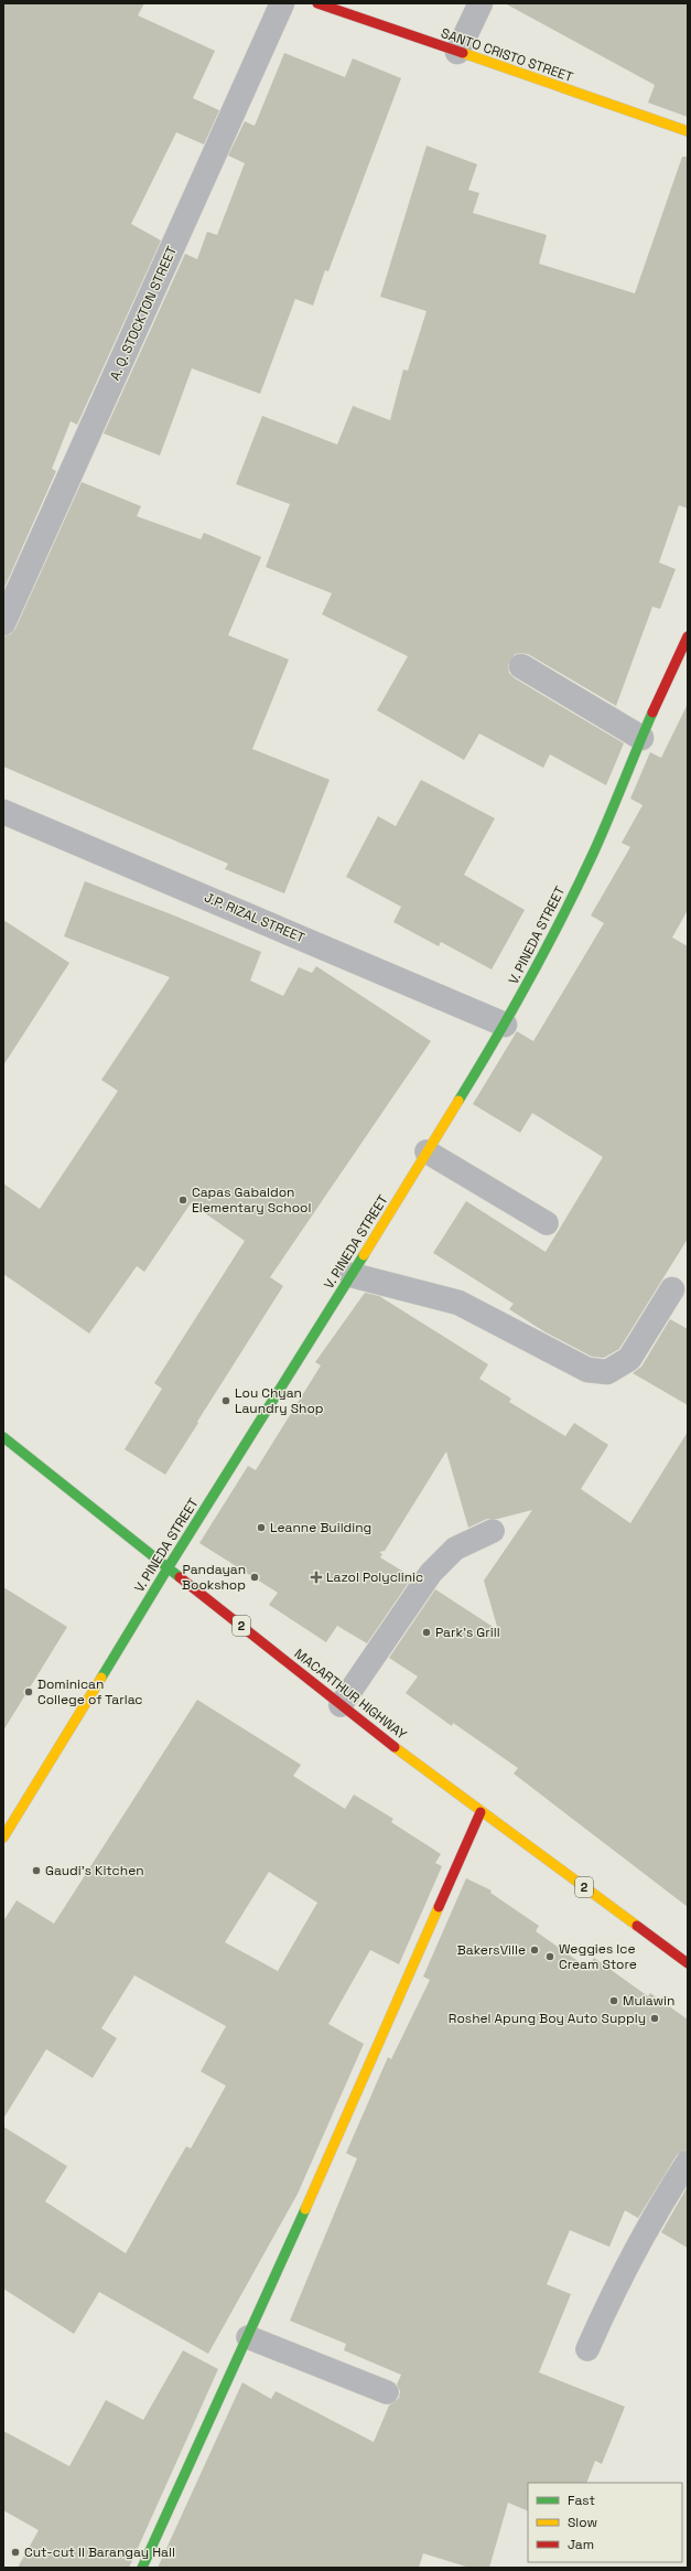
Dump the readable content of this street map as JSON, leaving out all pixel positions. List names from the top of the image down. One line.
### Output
{"streets":{"main road":["SANTO CRISTO STREET","V. PINEDA STREET","2","MACARTHUR HIGHWAY"],"street":["A. Q. STOCKTON STREET","J.P. RIZAL STREET"]},"crossings":[["J.P. RIZAL STREET","V. PINEDA STREET"],["V. PINEDA STREET","MACARTHUR HIGHWAY"]],"places":{"other":["Capas Gabaldon Elementary School","Lou Chyan Laundry Shop","Leanne Building","Pandayan Bookshop","Park's Grill","Dominican College of Tarlac","Gaudi's Kitchen","BakersVille","Weggies Ice Cream Store","Mulawin","Roshel Apung Boy Auto Supply","Cut-cut II Barangay Hall"],"health":["Lazol Polyclinic"]},"legend":["Fast","Slow","Jam"]}
